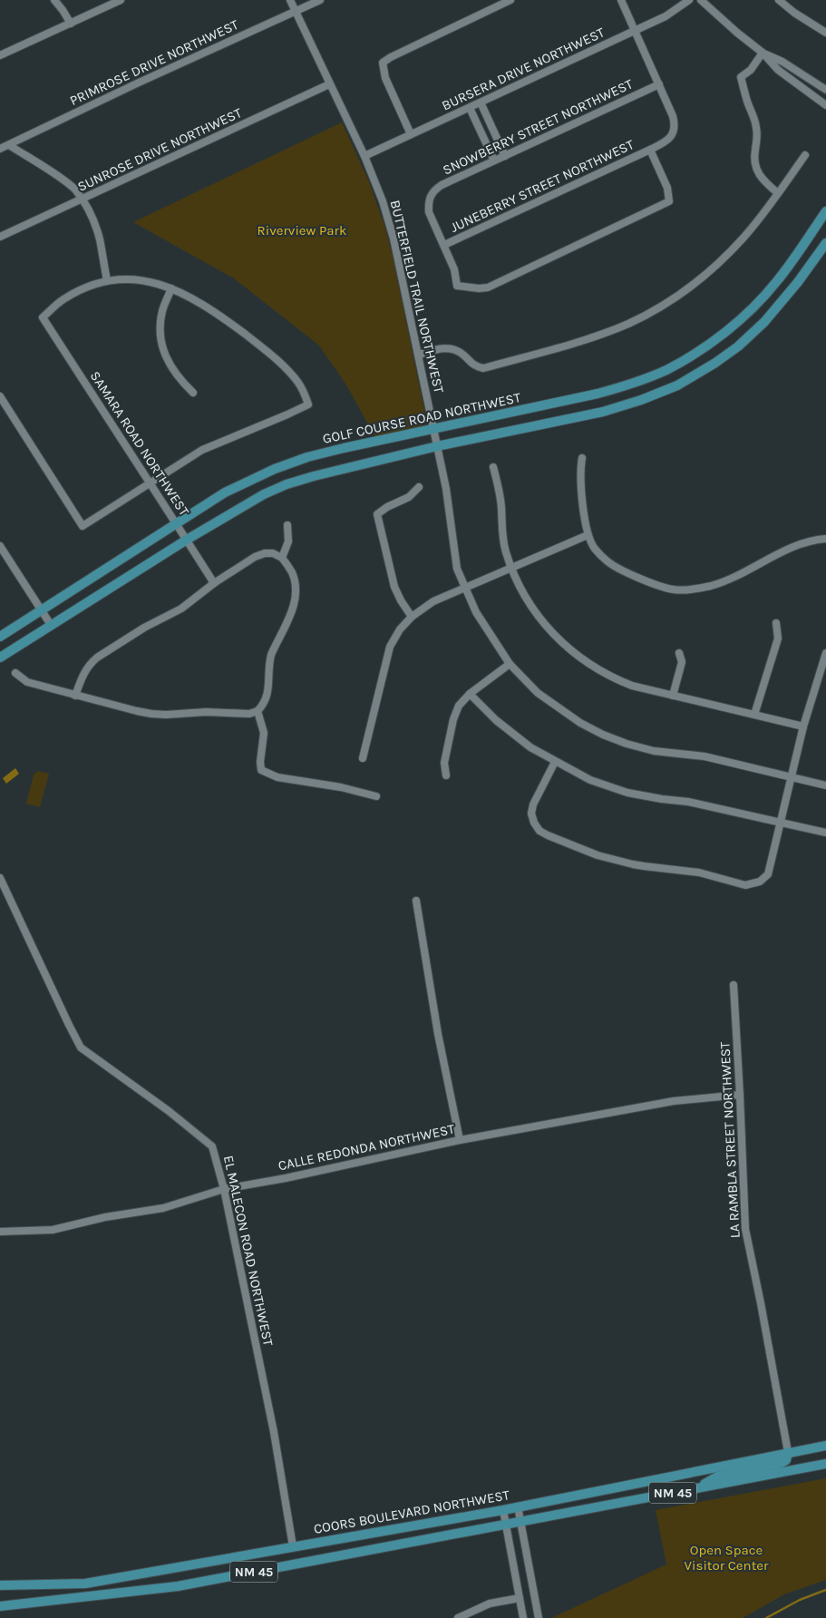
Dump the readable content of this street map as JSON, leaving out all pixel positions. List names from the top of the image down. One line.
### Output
{"streets":{"main road":["GOLF COURSE ROAD NORTHWEST","NM 45","COORS BOULEVARD NORTHWEST"],"street":["PRIMROSE DRIVE NORTHWEST","BURSERA DRIVE NORTHWEST","SNOWBERRY STREET NORTHWEST","SUNROSE DRIVE NORTHWEST","JUNEBERRY STREET NORTHWEST","BUTTERFIELD TRAIL NORTHWEST","SAMARA ROAD NORTHWEST","LA RAMBLA STREET NORTHWEST","CALLE REDONDA NORTHWEST","EL MALECON ROAD NORTHWEST"]},"crossings":[["PRIMROSE DRIVE NORTHWEST","BUTTERFIELD TRAIL NORTHWEST"],["BURSERA DRIVE NORTHWEST","BUTTERFIELD TRAIL NORTHWEST"],["SNOWBERRY STREET NORTHWEST","JUNEBERRY STREET NORTHWEST"],["SUNROSE DRIVE NORTHWEST","BUTTERFIELD TRAIL NORTHWEST"],["BUTTERFIELD TRAIL NORTHWEST","GOLF COURSE ROAD NORTHWEST"],["GOLF COURSE ROAD NORTHWEST","SAMARA ROAD NORTHWEST"],["LA RAMBLA STREET NORTHWEST","CALLE REDONDA NORTHWEST"],["LA RAMBLA STREET NORTHWEST","COORS BOULEVARD NORTHWEST"],["CALLE REDONDA NORTHWEST","EL MALECON ROAD NORTHWEST"],["EL MALECON ROAD NORTHWEST","COORS BOULEVARD NORTHWEST"]],"parks":["Riverview Park","Open Space Visitor Center"]}
